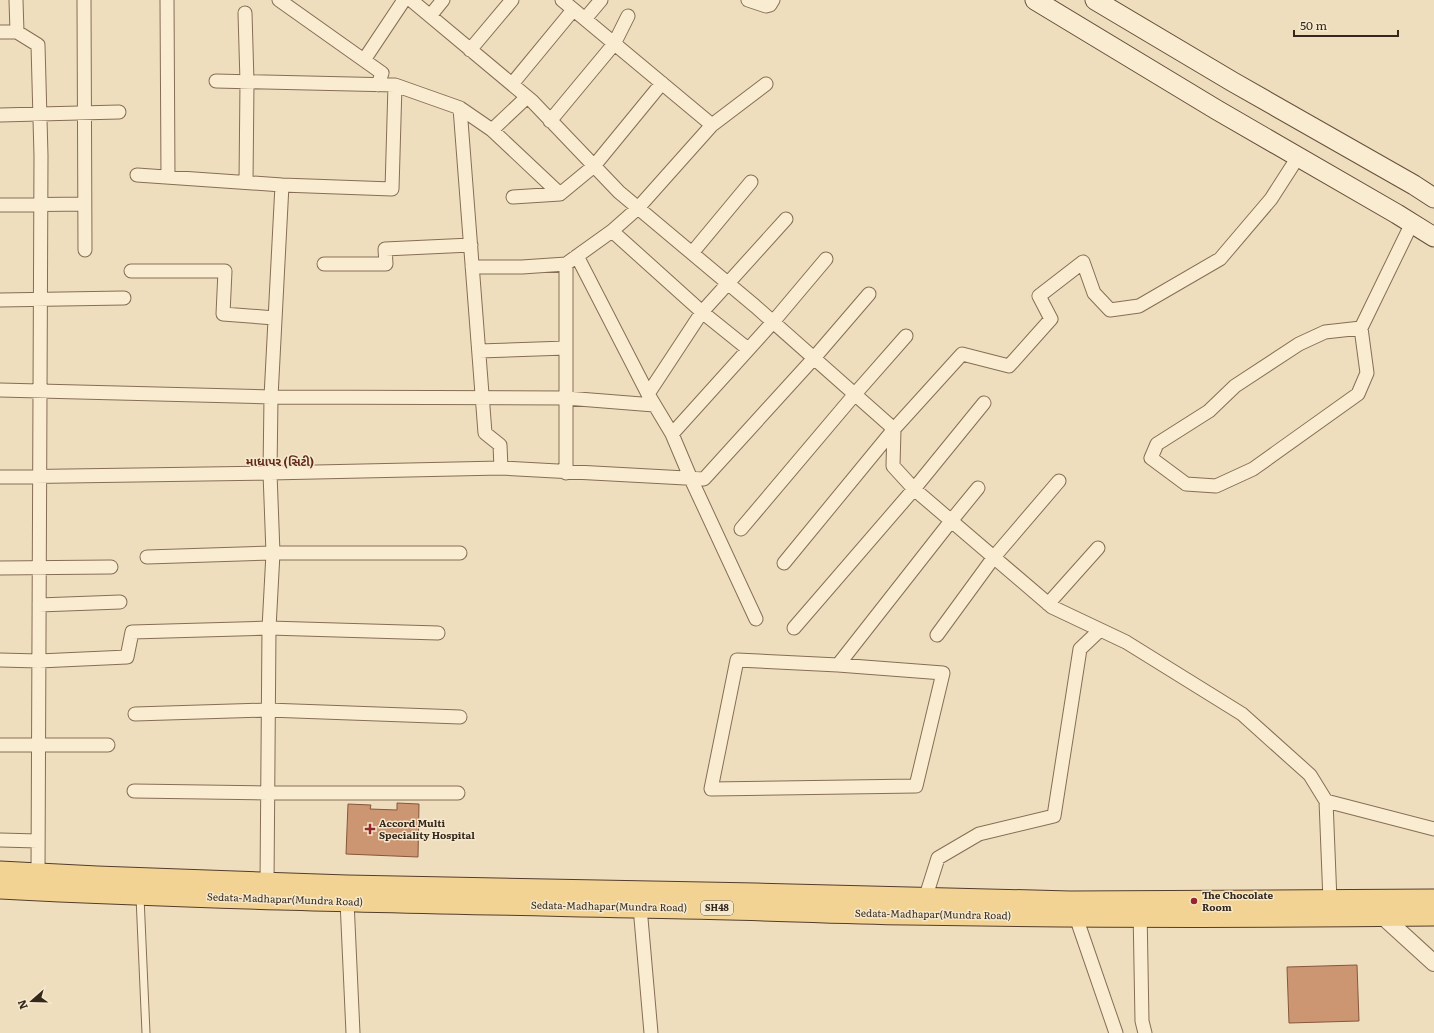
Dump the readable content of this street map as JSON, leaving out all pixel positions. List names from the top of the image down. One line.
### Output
{"streets":{"main road":["Sedata-Madhapar(Mundra Road)","SH48"]},"districts":["માધાપર (સિટી)"],"places":{"health":["Accord Multi Speciality Hospital"],"other":["The Chocolate Room"]},"scale_bar":"50 m","north":"left"}
